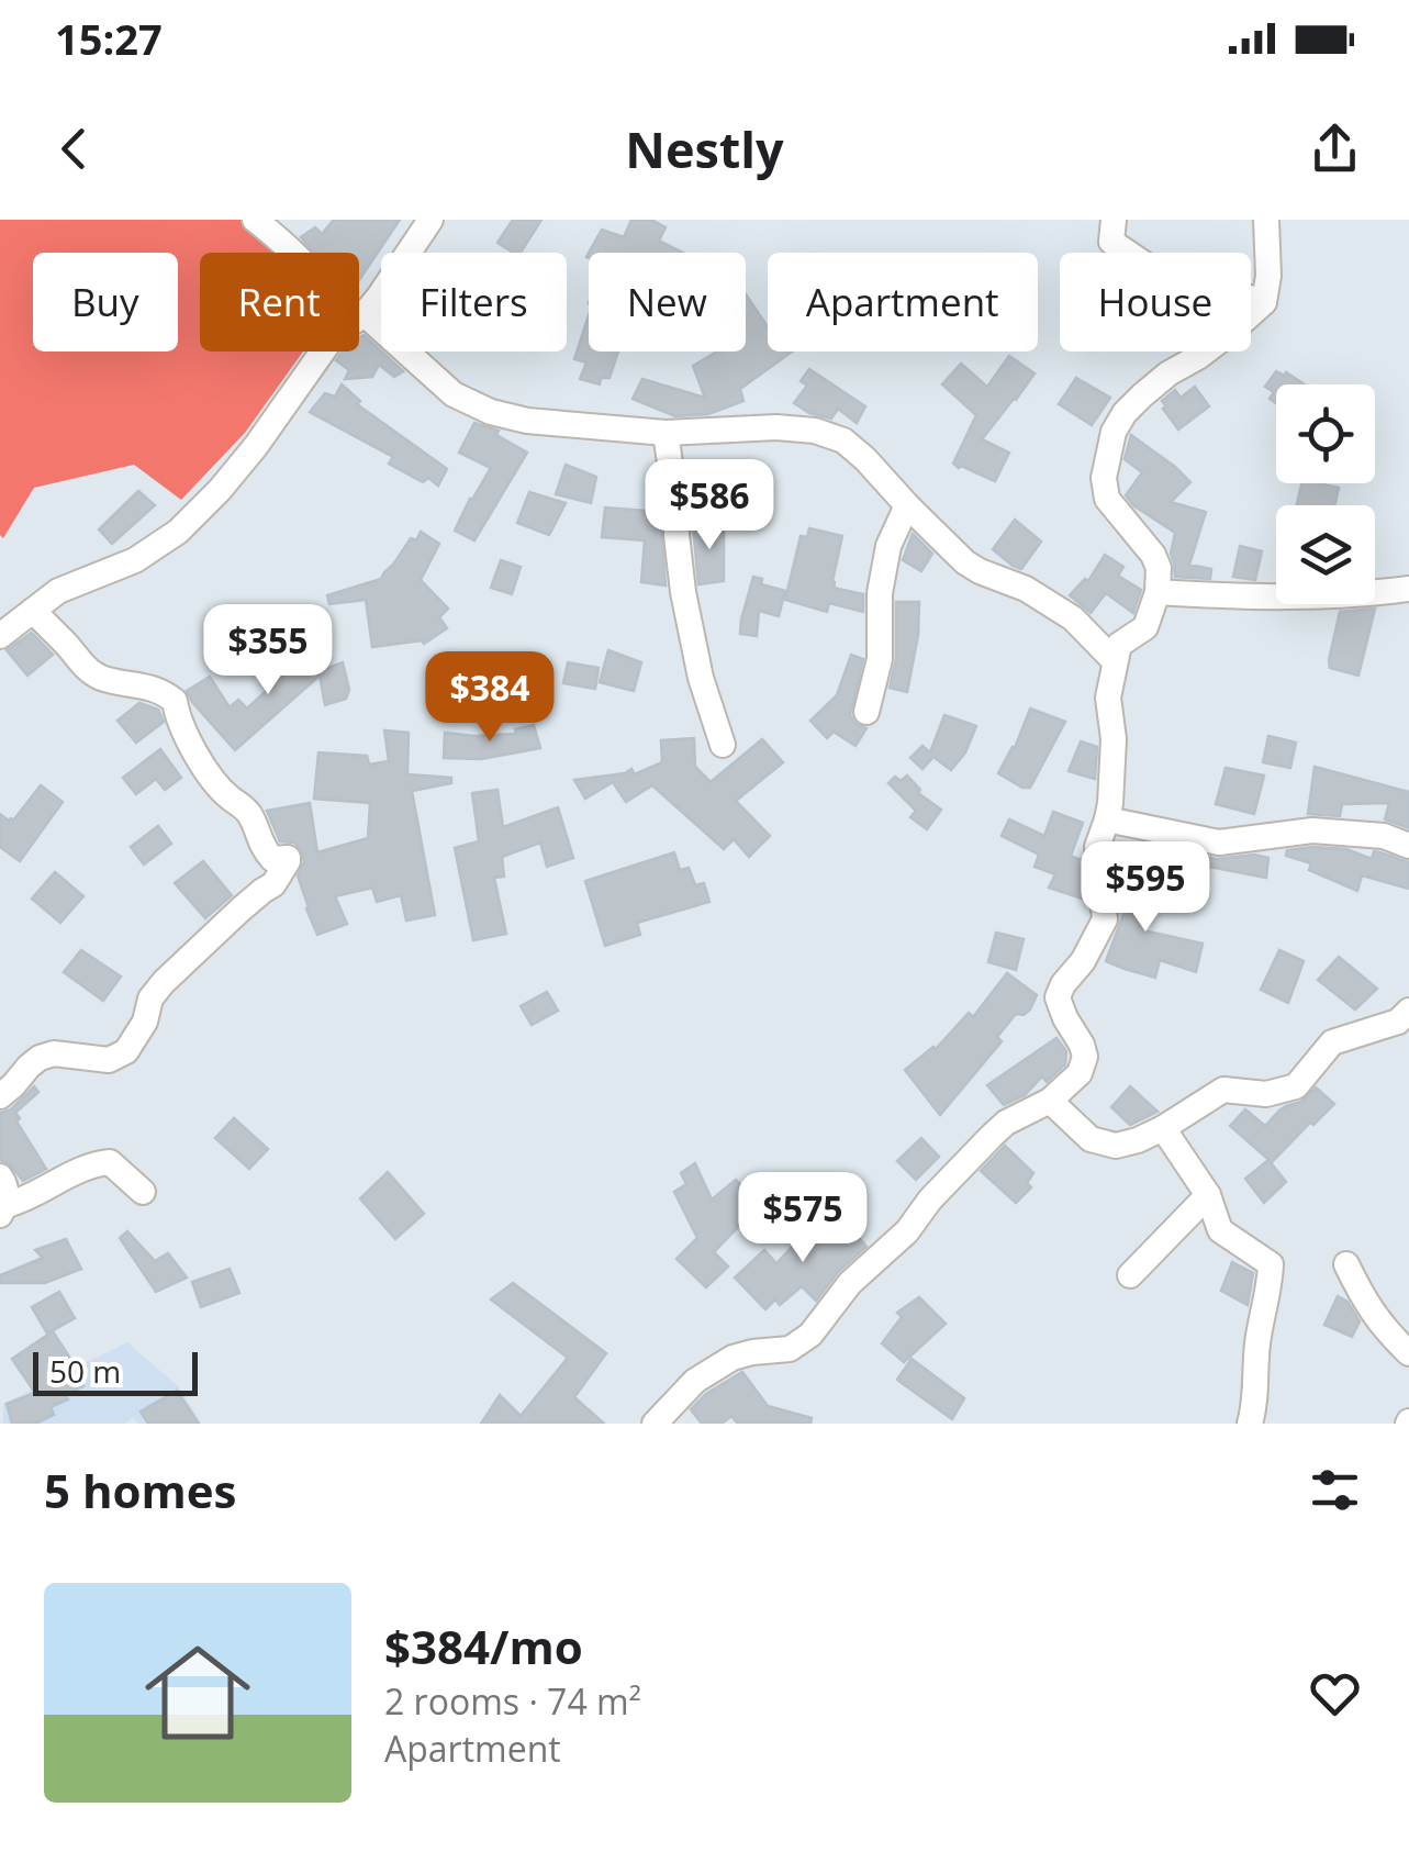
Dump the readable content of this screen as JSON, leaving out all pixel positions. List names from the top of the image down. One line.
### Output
{"scale_bar":"50 m","page":{"status":"15:27","header":"Nestly","chip":["Buy","Rent","Filters","New","Apartment","House"],"price":["$586","$355","$384","$595","$575"],"scale":"50 m","heading":"5 homes","list":[{"name":"$384/mo","note":"2 rooms · 74 m² · Apartment"}]}}
